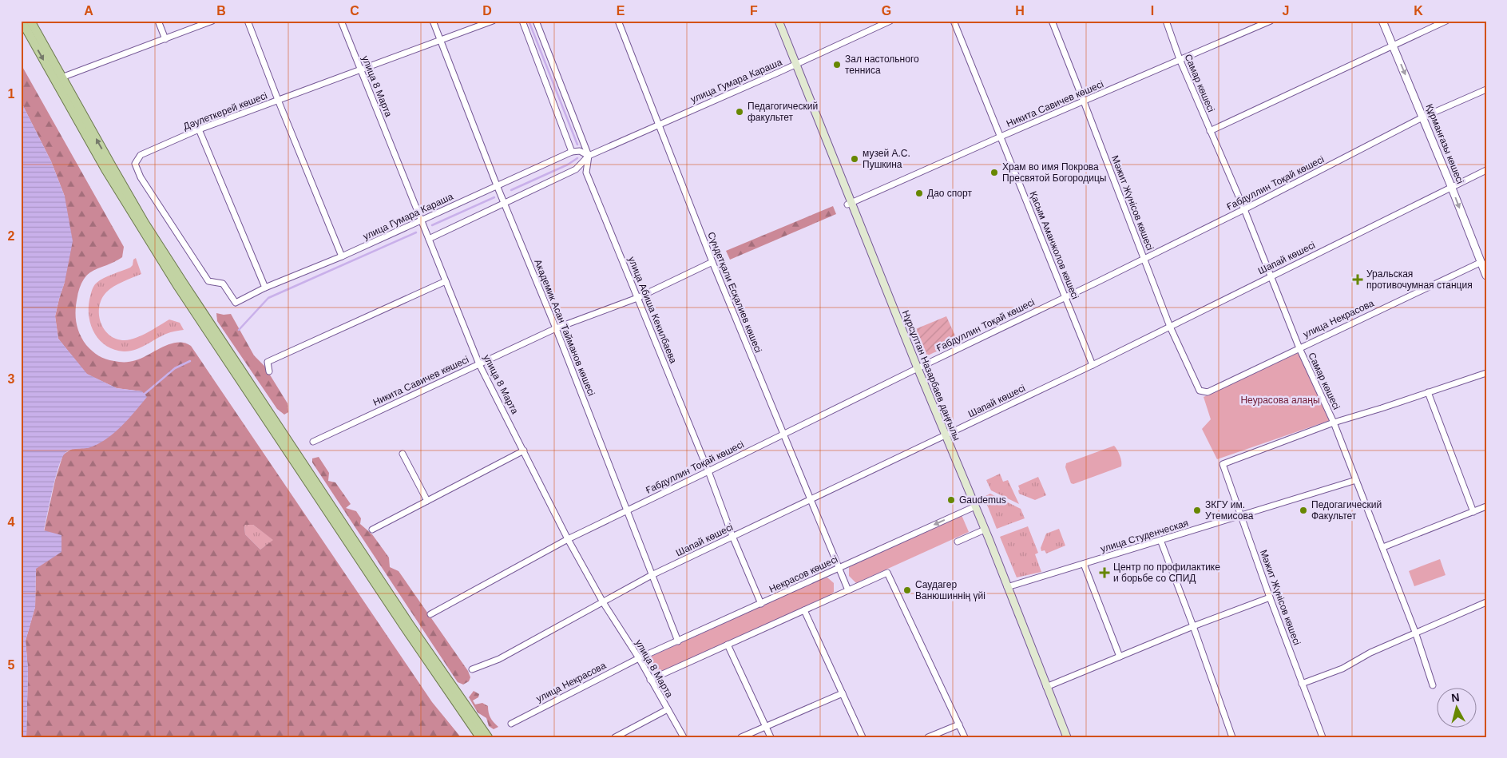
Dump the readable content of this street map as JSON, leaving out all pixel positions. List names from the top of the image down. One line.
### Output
{"streets":{"main road":["Нұрсұлтан Назарбаев даңғылы"],"street":["улица Гумара Караша","Самар көшесі","улица 8 Марта","Никита Савичев көшесі","Дәулеткерей көшесі","Құрманғазы көшесі","Ғабдуллин Тоқай көшесі","Мәжит Жүнісов көшесі","Қасым Аманжолов көшесі","Шапай көшесі","Сүндетқали Есқалиев көшесі","улица Абиша Кекилбаева","улица Некрасова","Академик Асан Тайманов көшесі","улица Студенческая","Некрасов көшесі"]},"crossings":[["улица Гумара Караша","улица 8 Марта"],["улица Гумара Караша","Дәулеткерей көшесі"],["улица Гумара Караша","Сүндетқали Есқалиев көшесі"],["улица Гумара Караша","улица Абиша Кекилбаева"],["улица Гумара Караша","Академик Асан Тайманов көшесі"],["улица Гумара Караша","Нұрсұлтан Назарбаев даңғылы"],["Самар көшесі","Никита Савичев көшесі"],["Самар көшесі","Ғабдуллин Тоқай көшесі"],["Самар көшесі","Мәжит Жүнісов көшесі"],["Самар көшесі","Шапай көшесі"],["Самар көшесі","улица Некрасова"],["Самар көшесі","улица Студенческая"],["улица 8 Марта","Никита Савичев көшесі"],["улица 8 Марта","Дәулеткерей көшесі"],["улица 8 Марта","Ғабдуллин Тоқай көшесі"],["улица 8 Марта","Шапай көшесі"],["улица 8 Марта","улица Некрасова"],["улица 8 Марта","Некрасов көшесі"],["Никита Савичев көшесі","Мәжит Жүнісов көшесі"],["Никита Савичев көшесі","Қасым Аманжолов көшесі"],["Никита Савичев көшесі","Сүндетқали Есқалиев көшесі"],["Никита Савичев көшесі","улица Абиша Кекилбаева"],["Никита Савичев көшесі","Академик Асан Тайманов көшесі"],["Никита Савичев көшесі","Нұрсұлтан Назарбаев даңғылы"],["Дәулеткерей көшесі","Академик Асан Тайманов көшесі"],["Құрманғазы көшесі","Ғабдуллин Тоқай көшесі"],["Құрманғазы көшесі","Шапай көшесі"],["Құрманғазы көшесі","улица Некрасова"],["Ғабдуллин Тоқай көшесі","Мәжит Жүнісов көшесі"],["Ғабдуллин Тоқай көшесі","Қасым Аманжолов көшесі"],["Ғабдуллин Тоқай көшесі","Сүндетқали Есқалиев көшесі"],["Ғабдуллин Тоқай көшесі","улица Абиша Кекилбаева"],["Ғабдуллин Тоқай көшесі","Академик Асан Тайманов көшесі"],["Ғабдуллин Тоқай көшесі","Нұрсұлтан Назарбаев даңғылы"],["Мәжит Жүнісов көшесі","Шапай көшесі"],["Мәжит Жүнісов көшесі","улица Некрасова"],["Мәжит Жүнісов көшесі","улица Студенческая"],["Қасым Аманжолов көшесі","Шапай көшесі"],["Шапай көшесі","Сүндетқали Есқалиев көшесі"],["Шапай көшесі","улица Абиша Кекилбаева"],["Шапай көшесі","Академик Асан Тайманов көшесі"],["Шапай көшесі","Нұрсұлтан Назарбаев даңғылы"],["Сүндетқали Есқалиев көшесі","Некрасов көшесі"],["улица Абиша Кекилбаева","Некрасов көшесі"],["улица Некрасова","Некрасов көшесі"],["Академик Асан Тайманов көшесі","Некрасов көшесі"],["Нұрсұлтан Назарбаев даңғылы","улица Студенческая"],["Нұрсұлтан Назарбаев даңғылы","Некрасов көшесі"]],"one_way":["Құрманғазы көшесі","Некрасов көшесі"],"parks":["Неурасова алаңы"],"places":{"other":["Зал настольного тенниса","Педагогический факультет","музей А.С. Пушкина","Храм во имя Покрова Пресвятой Богородицы","Дао спорт","Gaudemus","ЗКГУ им. Утемисова","Педогагический Факультет","Саудагер Ванюшиннің үйі"],"health":["Уральская противочумная станция","Центр по профилактике и борьбе со СПИД"]},"north":"top","grid":{"columns":["A","B","C","D","E","F","G","H","I","J","K"],"rows":["1","2","3","4","5"]}}
